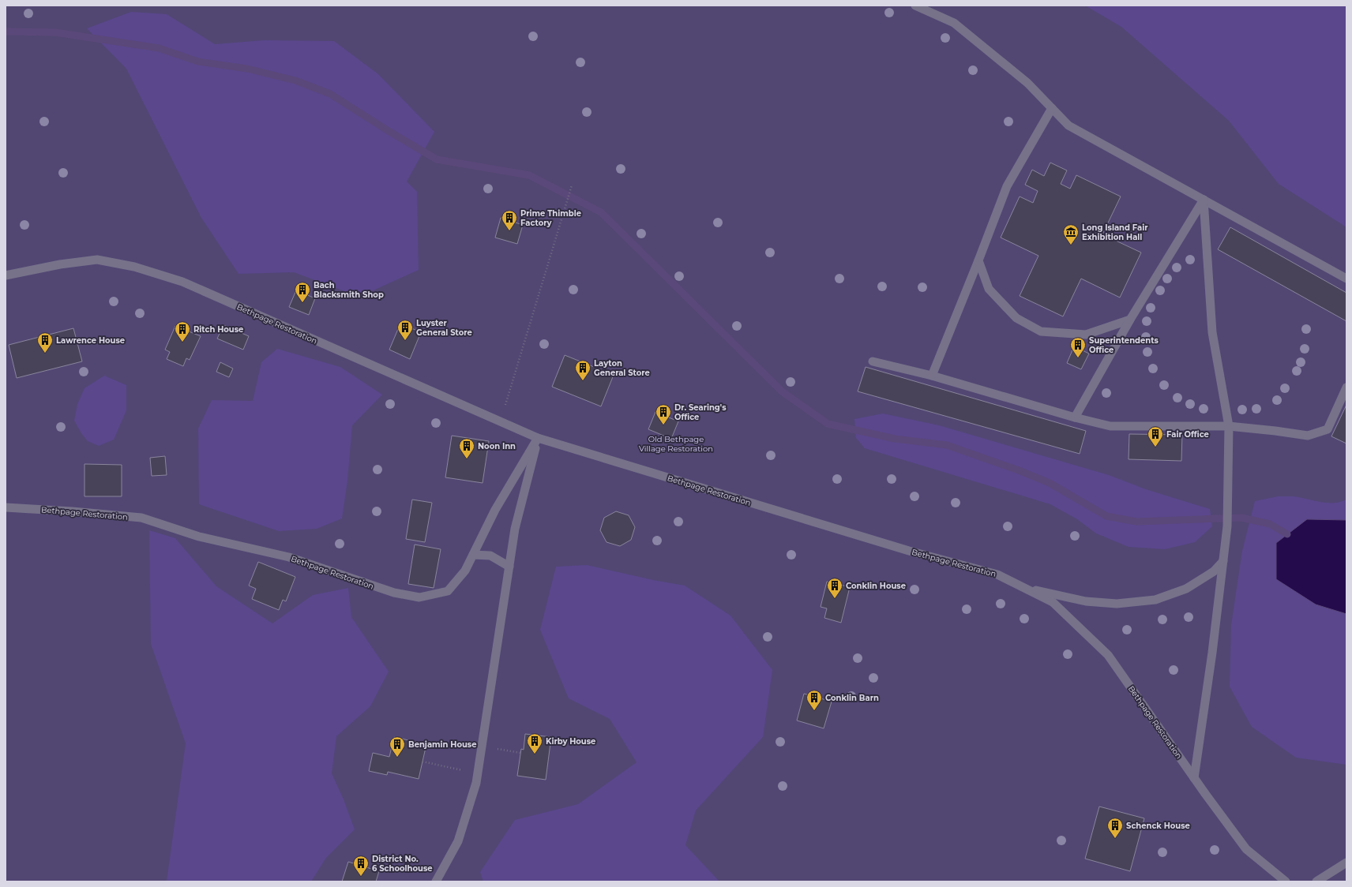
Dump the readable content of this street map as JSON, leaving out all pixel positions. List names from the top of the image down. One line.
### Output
{"streets":{"street":["Bethpage Restoration"]},"parks":["Old Bethpage Village Restoration"],"places":{"building":["Prime Thimble Factory","Bach Blacksmith Shop","Luyster General Store","Ritch House","Lawrence House","Superintendents Office","Layton General Store","Dr. Searing's Office","Fair Office","Noon Inn","Conklin House","Conklin Barn","Kirby House","Benjamin House","Schenck House","District No. 6 Schoolhouse"],"museum":["Long Island Fair Exhibition Hall"]}}
